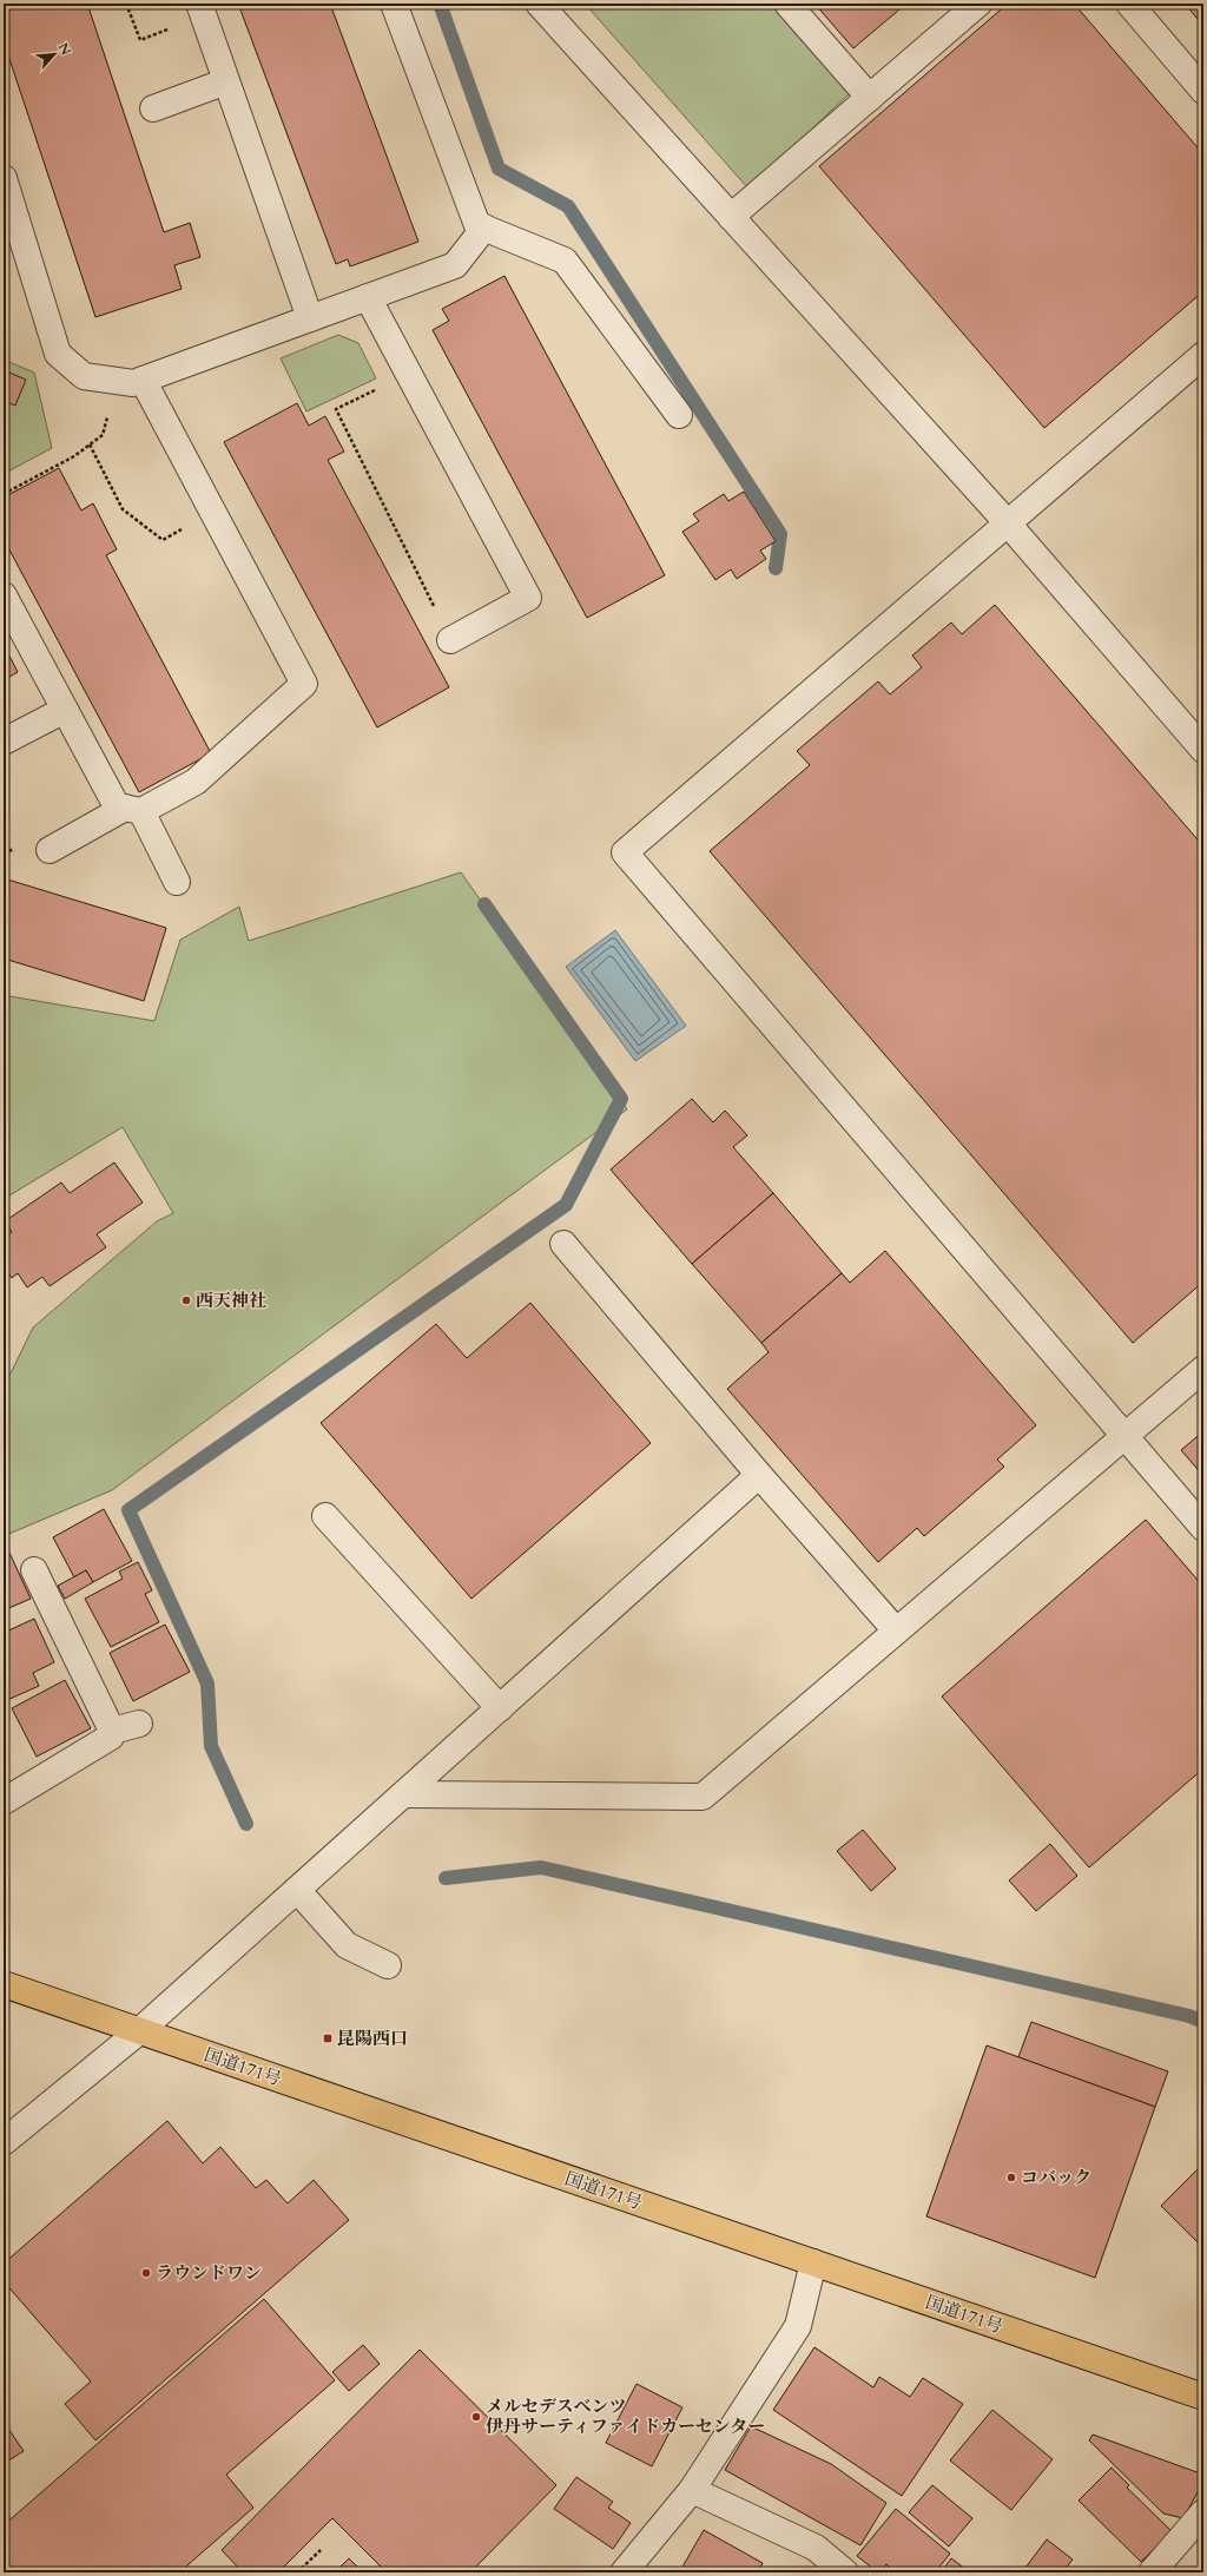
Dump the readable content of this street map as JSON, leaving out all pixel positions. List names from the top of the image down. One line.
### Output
{"streets":{"highway":["国道171号"]},"places":{"other":["西天神社","コバック","ラウンドワン","メルセデスベンツ 伊丹サーティファイドカーセンター"],"transit":["昆陽西口"]},"north":"top right"}
